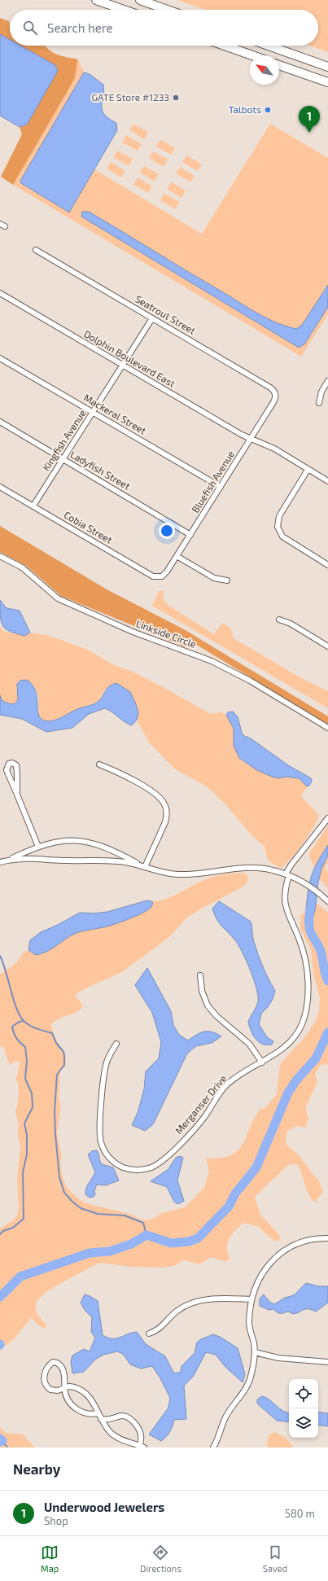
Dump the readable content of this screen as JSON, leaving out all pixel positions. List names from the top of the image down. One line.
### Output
{"streets":{"street":["Seatrout Street","Dolphin Boulevard East","Mackeral Street","Kingfish Avenue","Ladyfish Street","Bluefish Avenue","Cobia Street","Linkside Circle","Merganser Drive"]},"crossings":[["Seatrout Street","Kingfish Avenue"],["Seatrout Street","Bluefish Avenue"],["Dolphin Boulevard East","Kingfish Avenue"],["Dolphin Boulevard East","Bluefish Avenue"],["Mackeral Street","Kingfish Avenue"],["Mackeral Street","Bluefish Avenue"],["Kingfish Avenue","Ladyfish Street"],["Kingfish Avenue","Cobia Street"],["Ladyfish Street","Bluefish Avenue"],["Bluefish Avenue","Cobia Street"]],"places":["GATE Store #1233","Talbots"],"north":"top left","page":{"search":"Search here","pins":"1","heading":"Nearby","list":[{"mark":"1","name":"Underwood Jewelers","note":"Shop","value":"580 m"}],"nav":["Map","Directions","Saved"]}}
